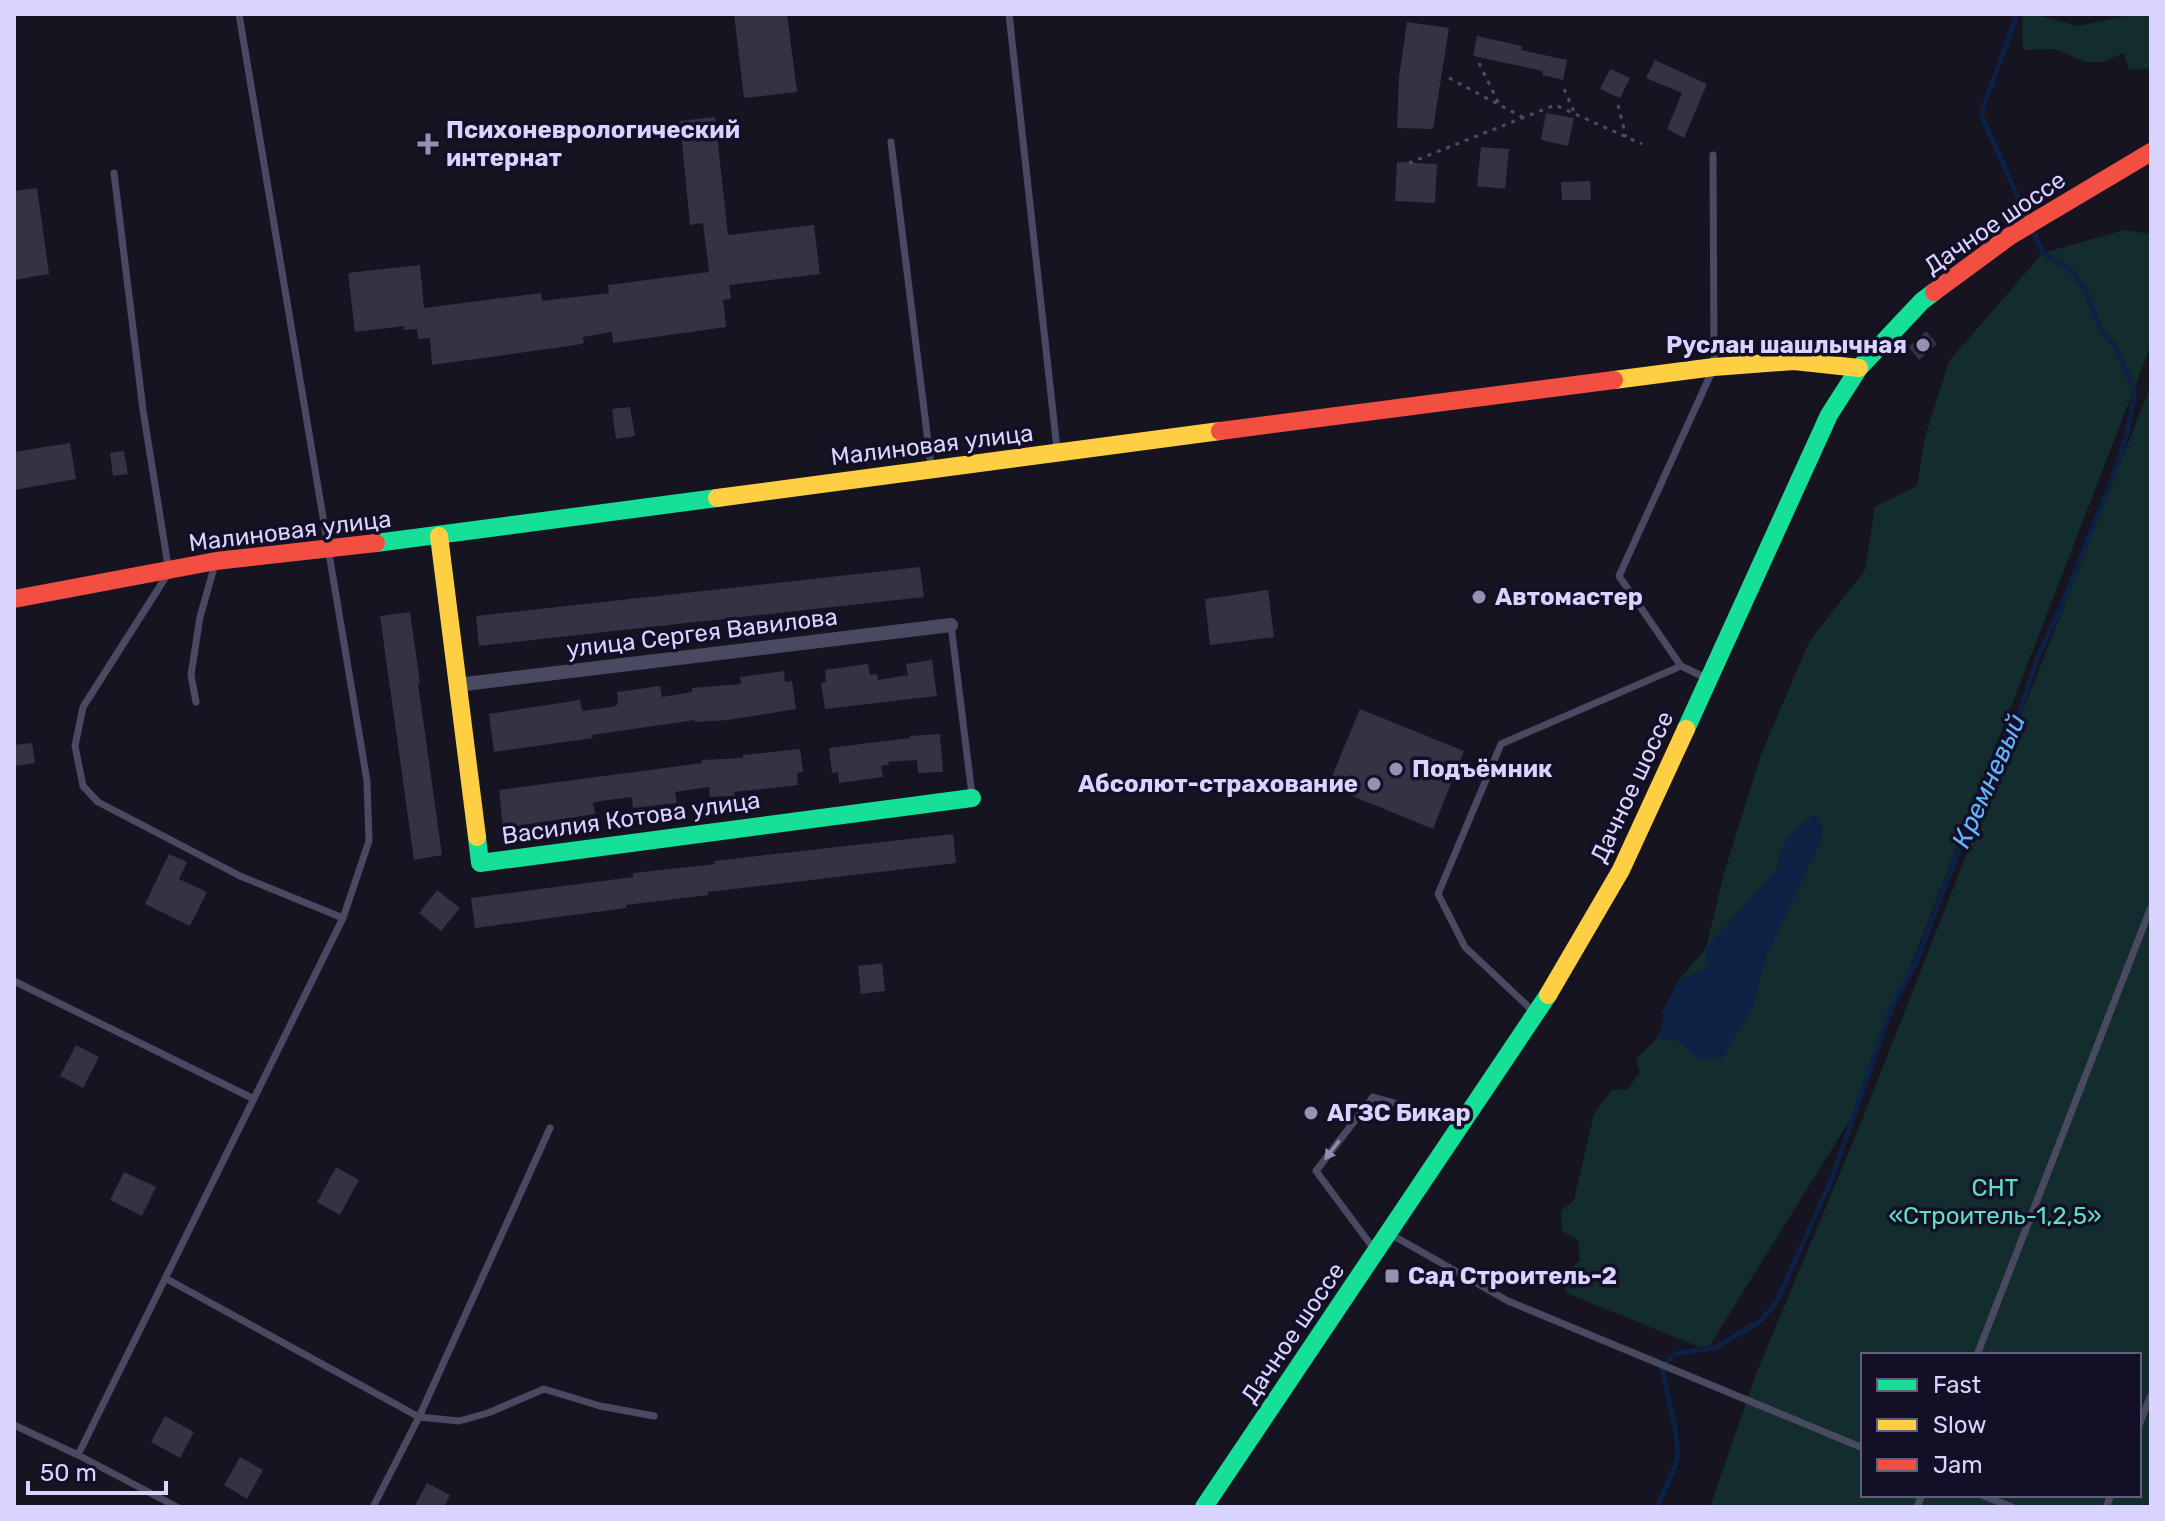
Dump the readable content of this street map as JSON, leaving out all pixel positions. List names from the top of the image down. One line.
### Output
{"streets":{"street":["Дачное шоссе","Малиновая улица","улица Сергея Вавилова","Василия Котова улица"]},"crossings":[["Дачное шоссе","Малиновая улица"],["Малиновая улица","Василия Котова улица"],["улица Сергея Вавилова","Василия Котова улица"]],"water":["Кремневый"],"parks":["СНТ «Строитель-1,2,5»"],"places":{"health":["Психоневрологический интернат"],"other":["Руслан шашлычная","Автомастер","Подъёмник","Абсолют-страхование","АГЗС Бикар"],"transit":["Сад Строитель-2"]},"legend":["Fast","Slow","Jam"],"scale_bar":"50 m"}
